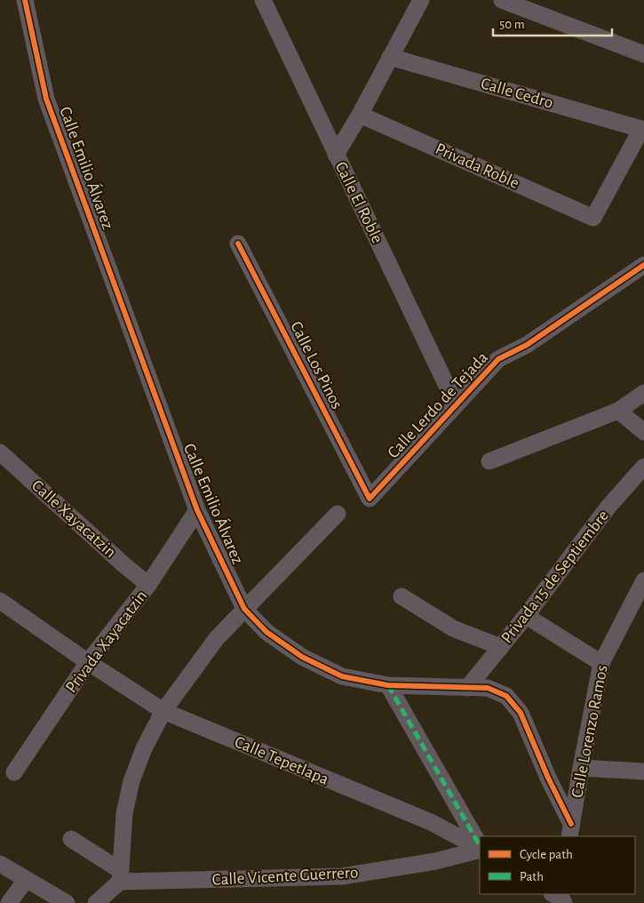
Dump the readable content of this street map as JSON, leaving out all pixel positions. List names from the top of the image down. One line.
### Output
{"streets":{"street":["Calle Cedro","Privada Roble","Calle Emilio Álvarez","Calle El Roble","Calle Los Pinos","Calle Lerdo de Tejada","Calle Xayacatzin","Privada 15 de Septiembre","Privada Xayacatzin","Calle Lorenzo Ramos","Calle Tepetlapa","Calle Vicente Guerrero"]},"crossings":[["Calle Cedro","Privada Roble"],["Calle Emilio Álvarez","Privada 15 de Septiembre"],["Calle Emilio Álvarez","Privada Xayacatzin"],["Calle Emilio Álvarez","Calle Lorenzo Ramos"],["Calle El Roble","Calle Lerdo de Tejada"],["Calle Los Pinos","Calle Lerdo de Tejada"],["Calle Xayacatzin","Privada Xayacatzin"],["Privada Xayacatzin","Calle Tepetlapa"]],"legend":["Cycle path","Path"],"scale_bar":"50 m"}
